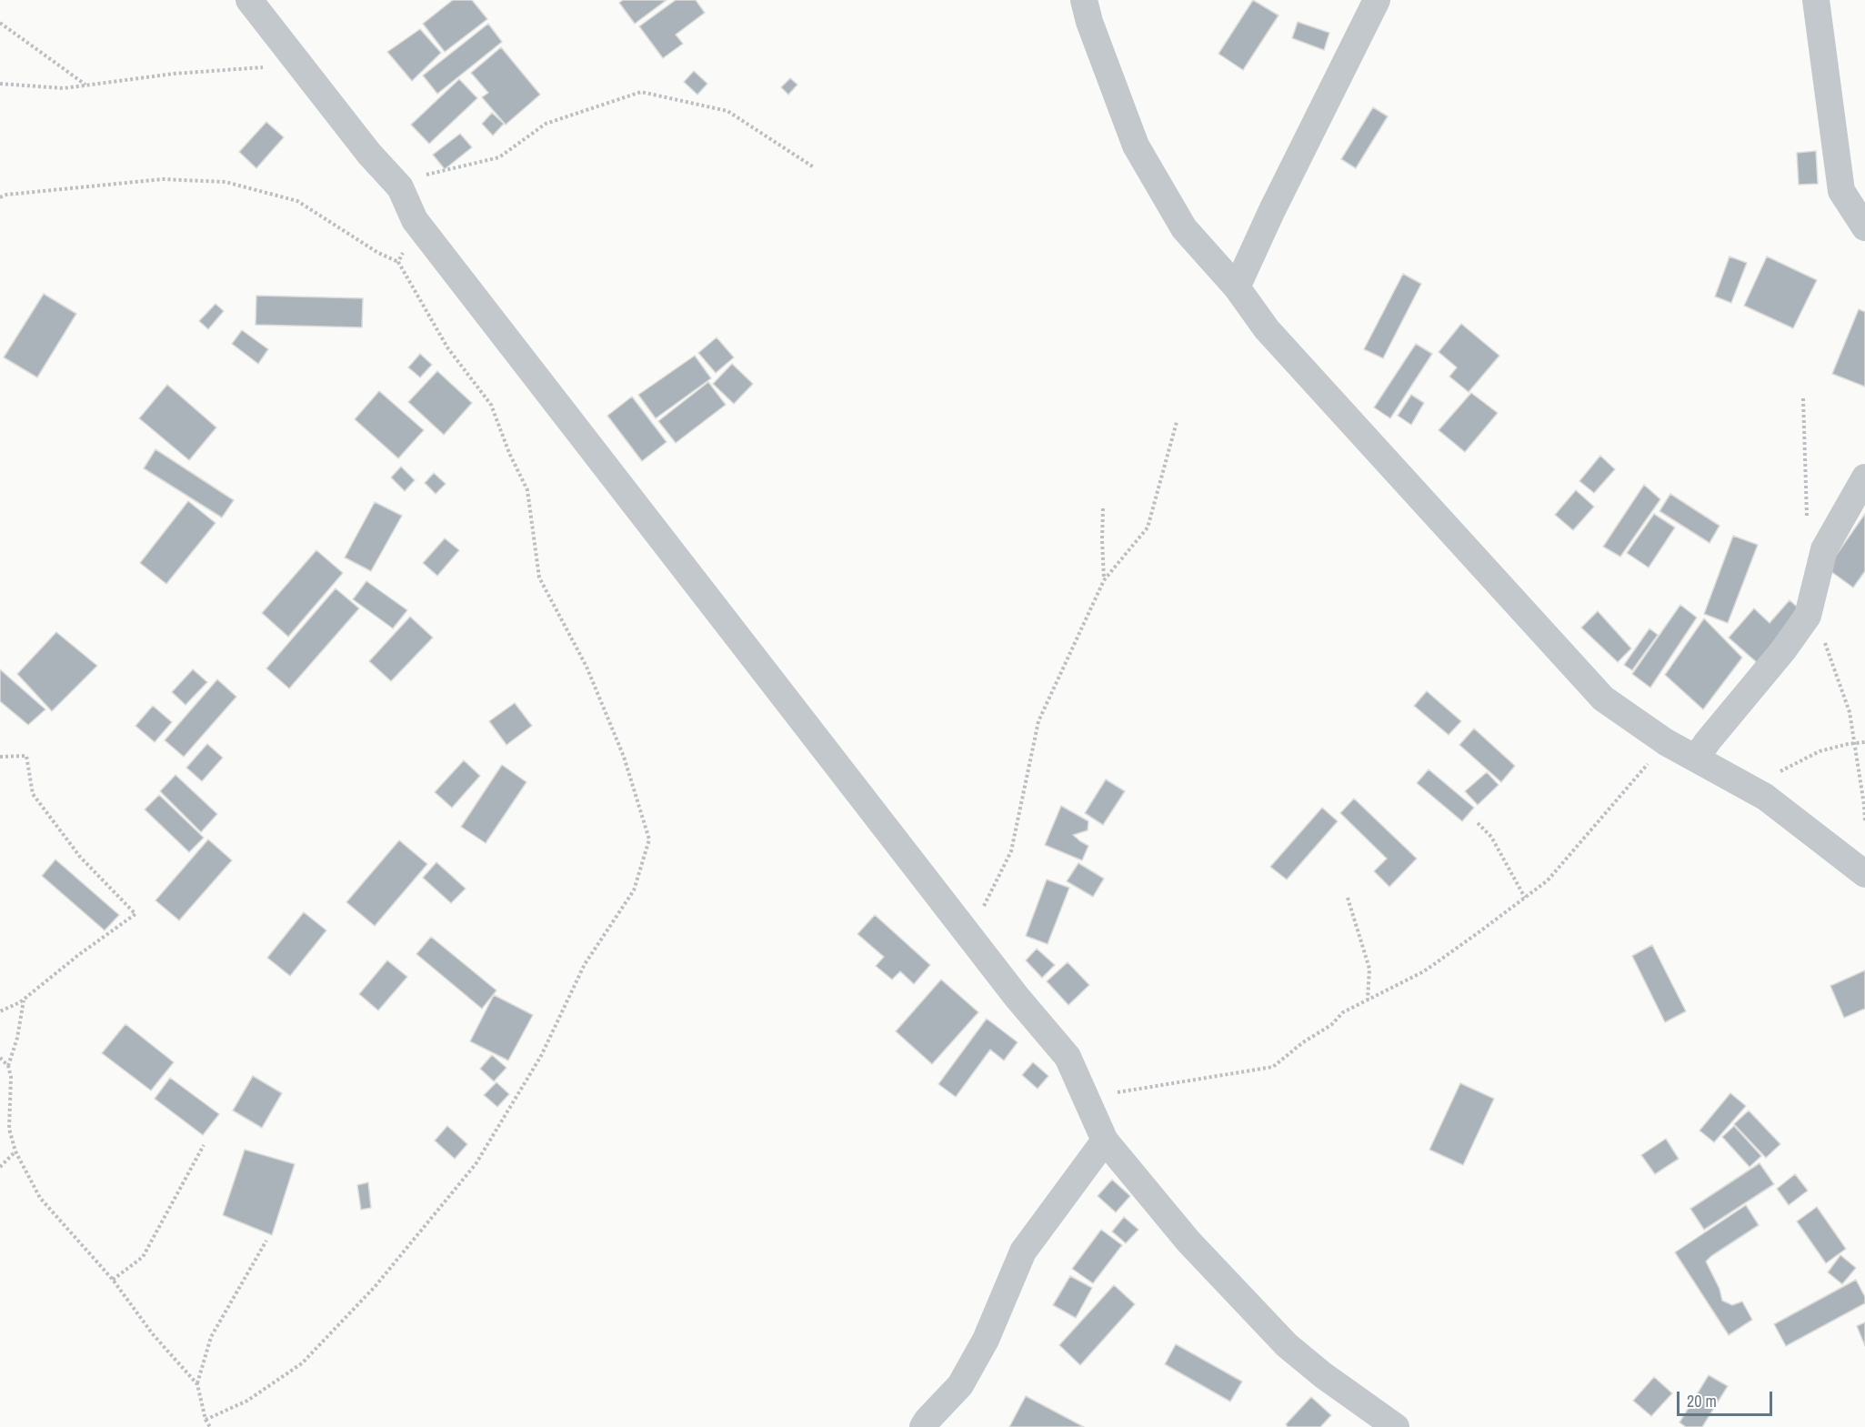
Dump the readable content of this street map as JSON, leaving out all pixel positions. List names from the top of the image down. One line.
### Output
{"scale_bar":"20 m"}
